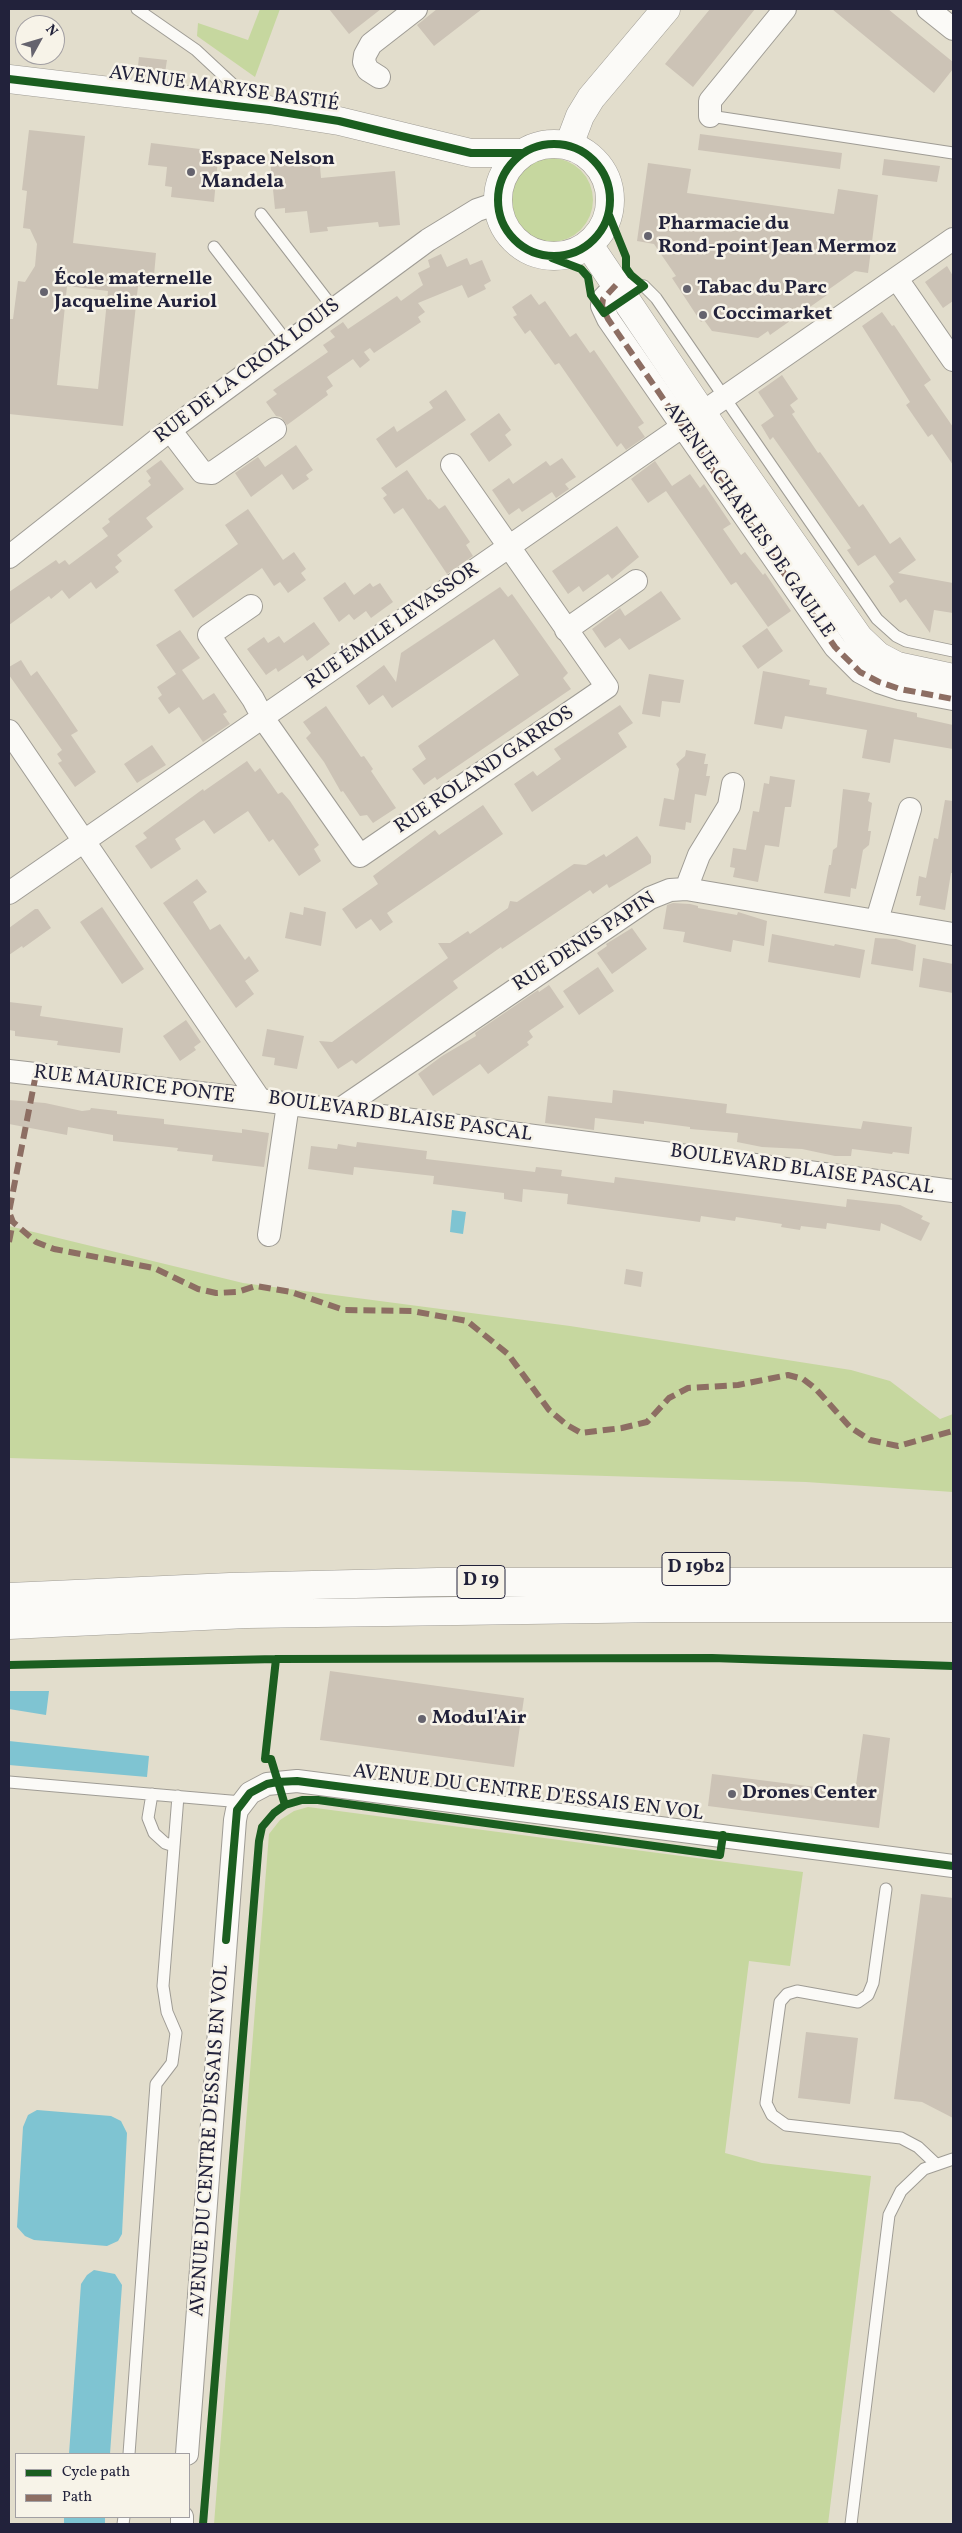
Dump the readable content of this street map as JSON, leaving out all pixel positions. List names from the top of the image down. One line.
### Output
{"streets":{"main road":["AVENUE MARYSE BASTIÉ","AVENUE CHARLES DE GAULLE","D 19b2","D 19"],"street":["RUE DE LA CROIX LOUIS","RUE ÉMILE LEVASSOR","RUE ROLAND GARROS","RUE DENIS PAPIN","RUE MAURICE PONTE","BOULEVARD BLAISE PASCAL","AVENUE DU CENTRE D'ESSAIS EN VOL"]},"crossings":[["AVENUE MARYSE BASTIÉ","RUE DE LA CROIX LOUIS"],["AVENUE MARYSE BASTIÉ","AVENUE CHARLES DE GAULLE"],["RUE DE LA CROIX LOUIS","AVENUE CHARLES DE GAULLE"],["AVENUE CHARLES DE GAULLE","RUE ÉMILE LEVASSOR"],["RUE ÉMILE LEVASSOR","RUE ROLAND GARROS"],["RUE ÉMILE LEVASSOR","BOULEVARD BLAISE PASCAL"],["RUE DENIS PAPIN","BOULEVARD BLAISE PASCAL"],["RUE MAURICE PONTE","BOULEVARD BLAISE PASCAL"],["D 19b2","D 19"]],"places":["Espace Nelson Mandela","Pharmacie du Rond-point Jean Mermoz","Tabac du Parc","École maternelle Jacqueline Auriol","Coccimarket","Modul'Air","Drones Center"],"legend":["Cycle path","Path"],"north":"top right"}
